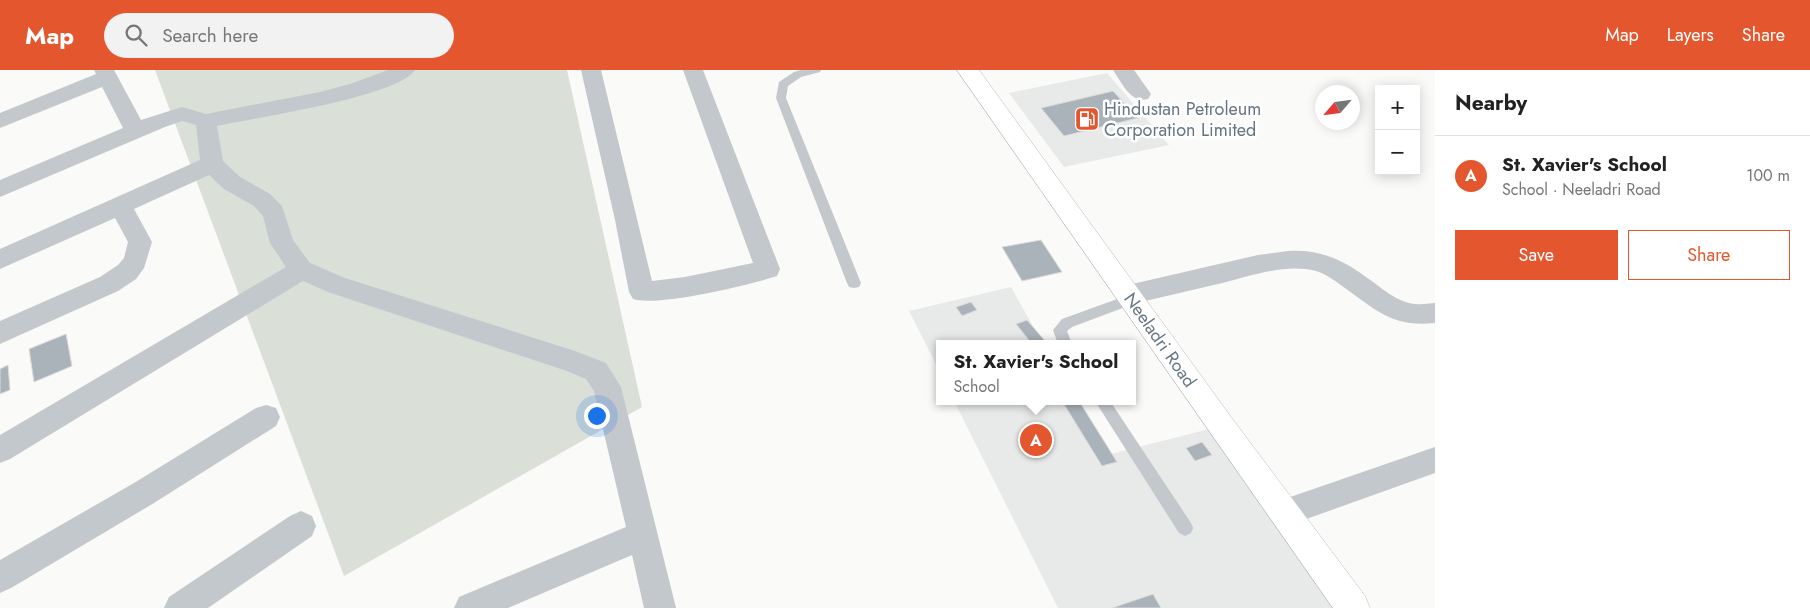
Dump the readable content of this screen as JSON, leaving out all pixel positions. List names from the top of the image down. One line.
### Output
{"streets":{"main road":["Neeladri Road"]},"places":{"fuel station":["Hindustan Petroleum Corporation Limited"]},"north":"bottom left","page":{"header":"Map","search":"Search here","nav":["Map","Layers","Share"],"heading":"Nearby","map_buttons":["+","−"],"list":[{"mark":"A","name":"St. Xavier's School","note":"School · Neeladri Road","value":"100 m"}],"buttons":["Save","Share"],"popup":["St. Xavier's School","School"],"pins":"A"}}
